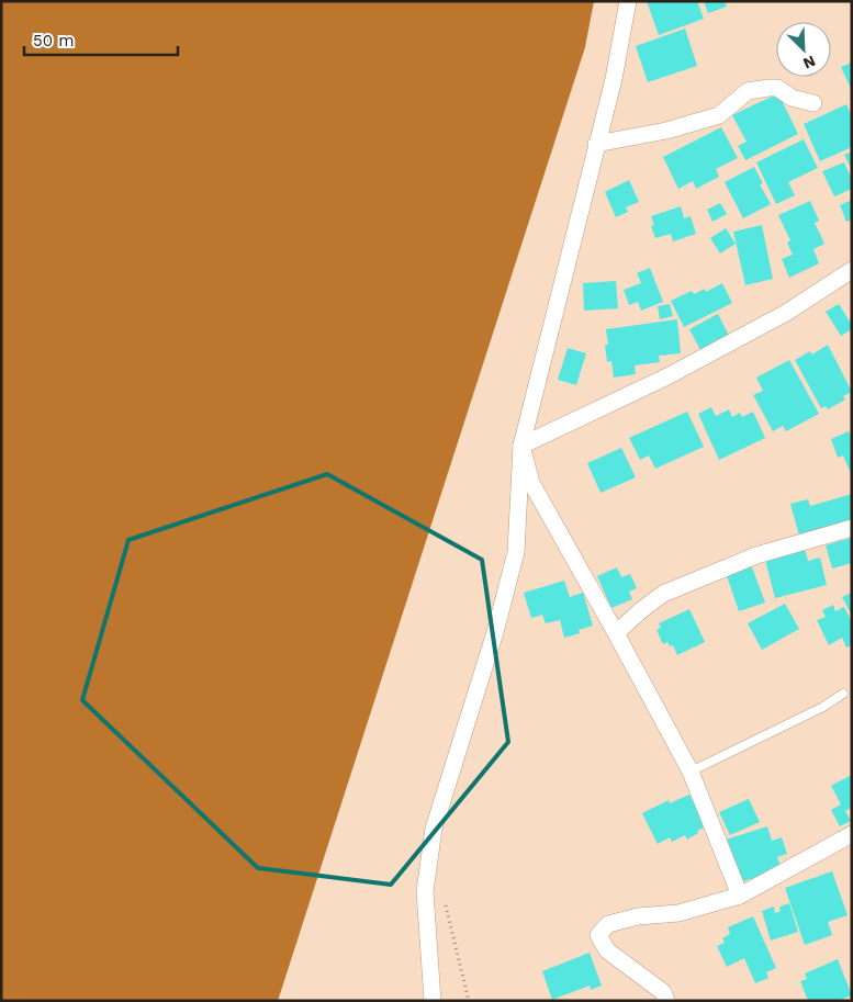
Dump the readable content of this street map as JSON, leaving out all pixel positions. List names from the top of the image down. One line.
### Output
{"scale_bar":"50 m","north":"bottom right"}
